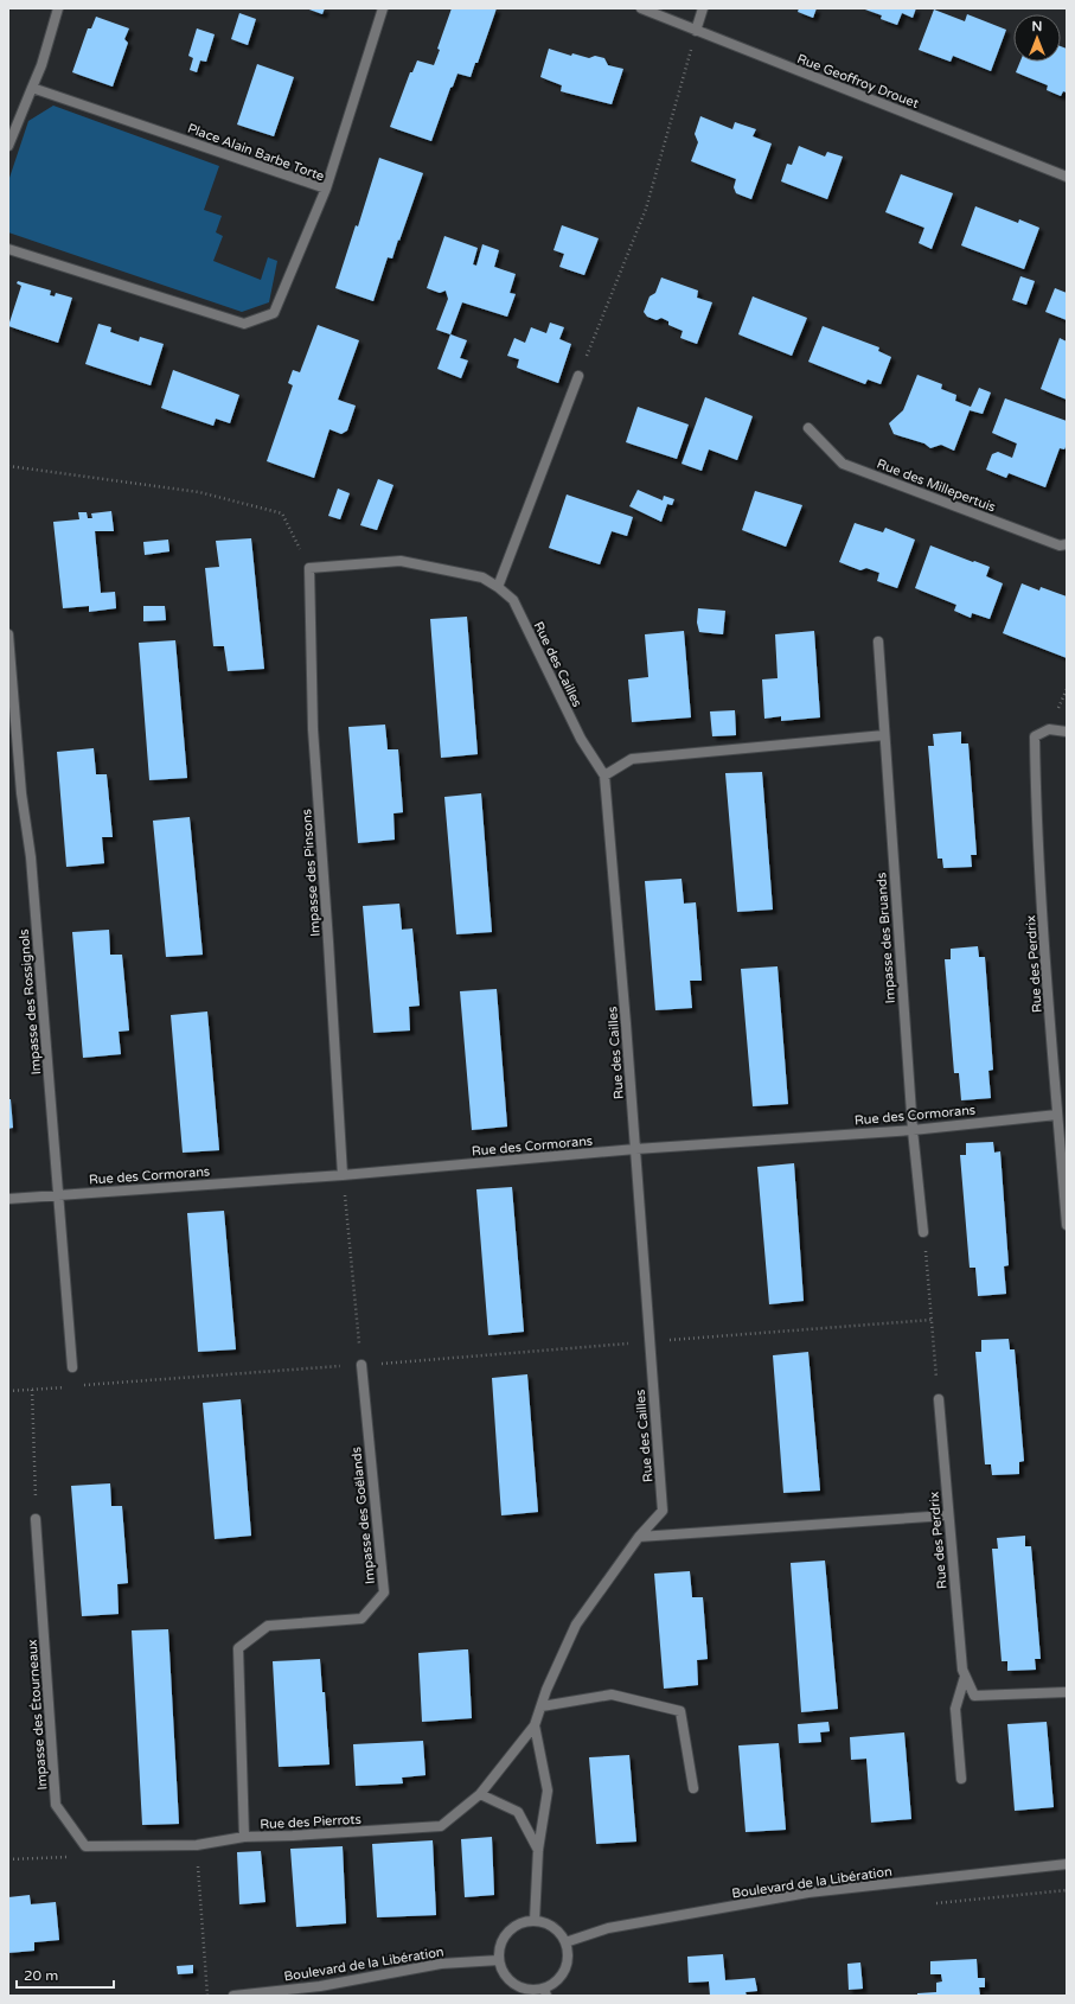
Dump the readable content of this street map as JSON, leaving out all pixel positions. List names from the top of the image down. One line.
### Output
{"streets":{"street":["Rue Geoffroy Drouet","Place Alain Barbe Torte","Rue des Millepertuis","Rue des Cailles","Impasse des Pinsons","Impasse des Bruands","Rue des Perdrix","Impasse des Rossignols","Rue des Cormorans","Impasse des Goëlands","Impasse des Étourneaux","Rue des Pierrots","Boulevard de la Libération"]},"crossings":[["Rue des Cailles","Impasse des Pinsons"],["Rue des Cailles","Rue des Cormorans"],["Rue des Cailles","Rue des Pierrots"],["Impasse des Pinsons","Rue des Cormorans"],["Impasse des Bruands","Rue des Cormorans"],["Rue des Perdrix","Rue des Cormorans"],["Impasse des Rossignols","Rue des Cormorans"],["Impasse des Goëlands","Rue des Pierrots"]],"scale_bar":"20 m","north":"top"}
